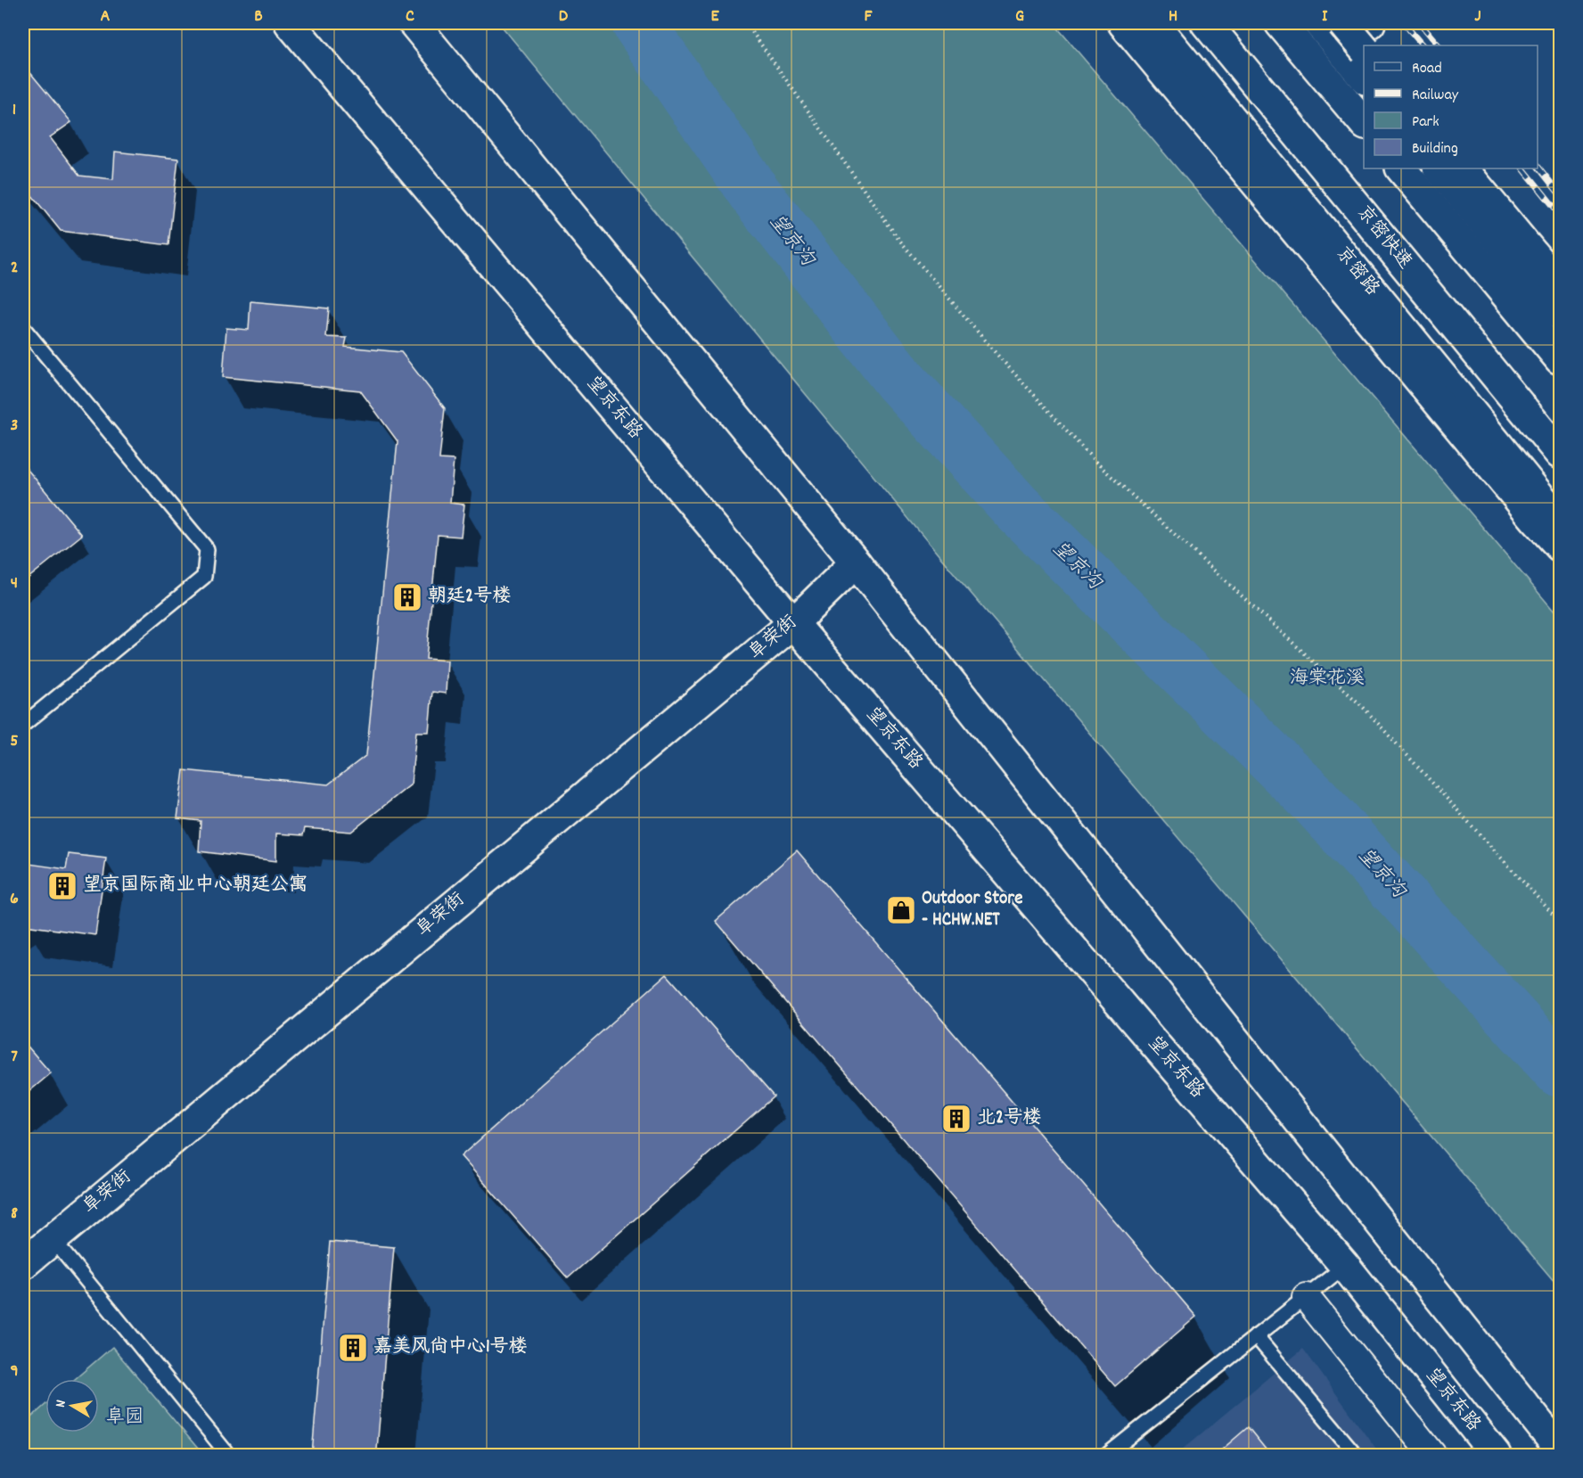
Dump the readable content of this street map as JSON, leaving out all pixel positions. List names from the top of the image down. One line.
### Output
{"streets":{"main road":["京密快速","京密路","望京东路","阜荣街"]},"crossings":[["望京东路","阜荣街"]],"water":["望京沟"],"parks":["海棠花溪","阜园"],"places":{"building":["朝廷2号楼","望京国际商业中心朝廷公寓","北2号楼","嘉美风尚中心1号楼"],"shop":["Outdoor Store - HCHW.NET"]},"legend":["Road","Railway","Park","Building"],"north":"left","grid":{"columns":["A","B","C","D","E","F","G","H","I","J"],"rows":["1","2","3","4","5","6","7","8","9"]}}
